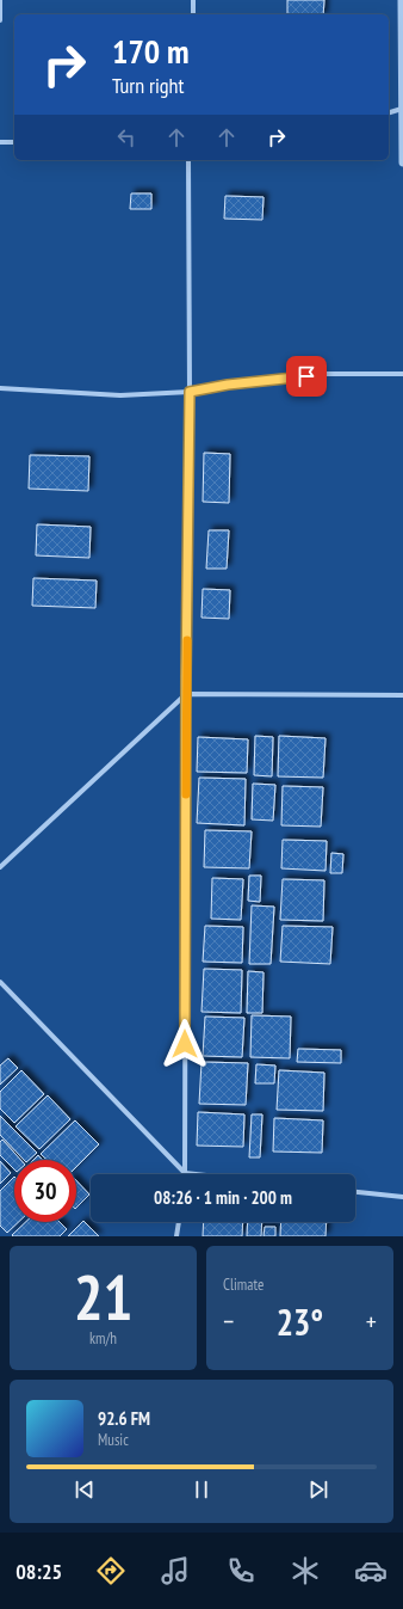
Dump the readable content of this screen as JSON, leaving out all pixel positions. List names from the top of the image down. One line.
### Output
{"page":{"turn":["170 m","Turn right"],"limit":"30","trip":"08:26 · 1 min · 200 m","tile":[["21","km/h"],"Climate"],"heat":["−","23°","+"],"song":["92.6 FM","Music"],"tabs":"08:25"}}
